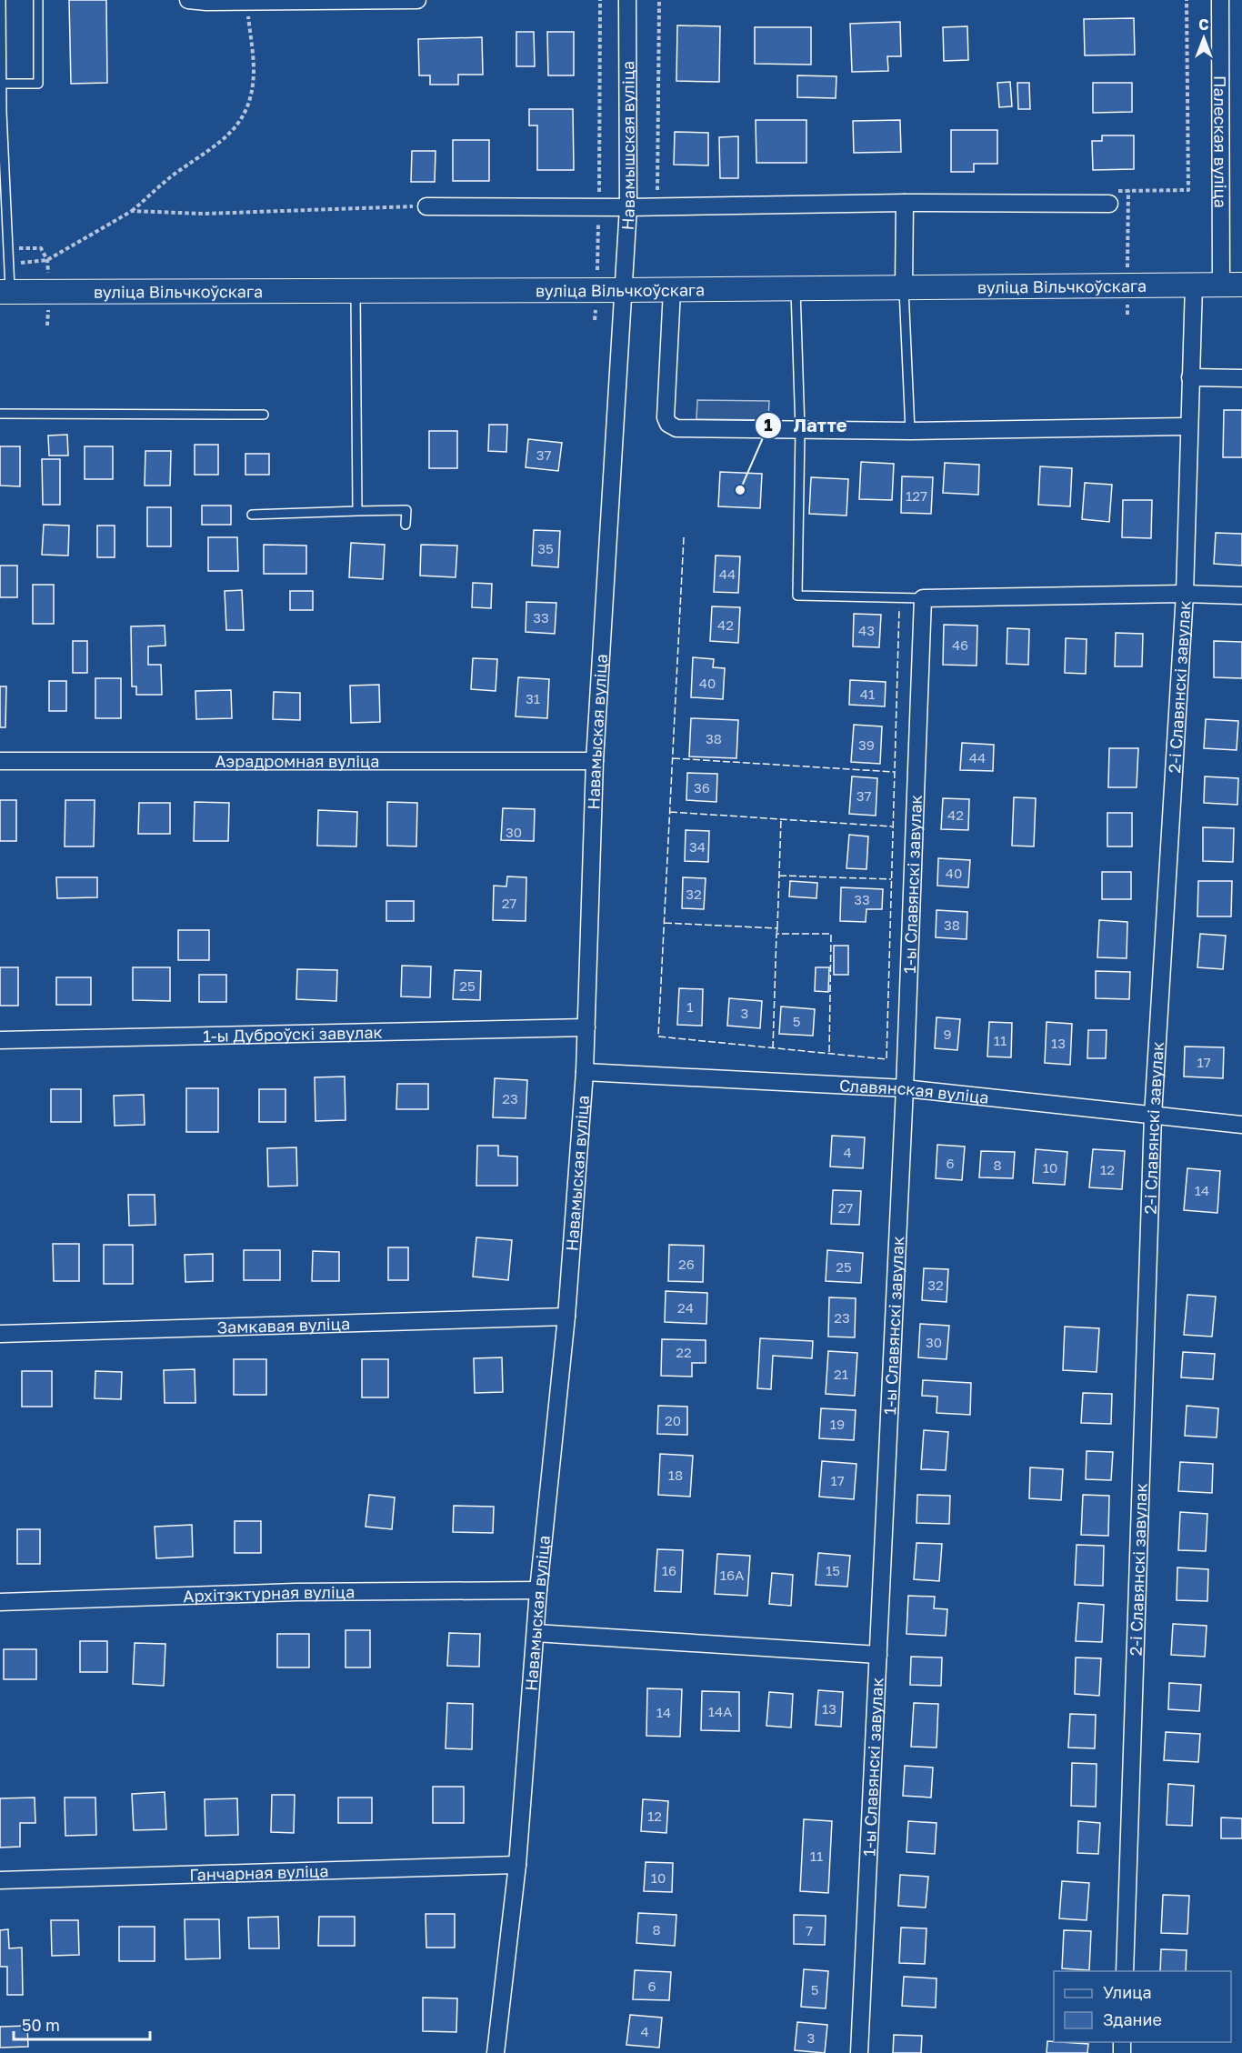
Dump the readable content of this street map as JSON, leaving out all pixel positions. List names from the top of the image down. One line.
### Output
{"streets":{"main road":["вуліца Вільчкоўскага"],"street":["Палеская вуліца","Навамышская вуліца","2-і Славянскі завулак","Навамыская вуліца","Аэрадромная вуліца","1-ы Славянскі завулак","1-ы Дуброўскі завулак","Славянская вуліца","Замкавая вуліца","Архітэктурная вуліца","Ганчарная вуліца"]},"crossings":[["Палеская вуліца","вуліца Вільчкоўскага"],["Навамышская вуліца","вуліца Вільчкоўскага"],["Навамышская вуліца","Навамыская вуліца"],["вуліца Вільчкоўскага","2-і Славянскі завулак"],["вуліца Вільчкоўскага","Навамыская вуліца"],["2-і Славянскі завулак","Славянская вуліца"],["Навамыская вуліца","Аэрадромная вуліца"],["Навамыская вуліца","1-ы Дуброўскі завулак"],["Навамыская вуліца","Славянская вуліца"],["Навамыская вуліца","Замкавая вуліца"],["Навамыская вуліца","Архітэктурная вуліца"],["Навамыская вуліца","Ганчарная вуліца"],["1-ы Славянскі завулак","Славянская вуліца"]],"places":["Латте"],"house_numbers":["37","127","35","44","33","42","43","46","40","41","31","38","39","44","36","37","42","30","34","40","32","33","27","38","25","1","3","5","9","11","13","17","23","4","6","8","10","12","14","27","26","25","32","24","23","30","22","21","20","19","18","17","16","15","16А","13","14А","14","12","11","10","8","7","6","5","4","3"],"legend":["Улица","Здание"],"scale_bar":"50 m","north":"top"}
